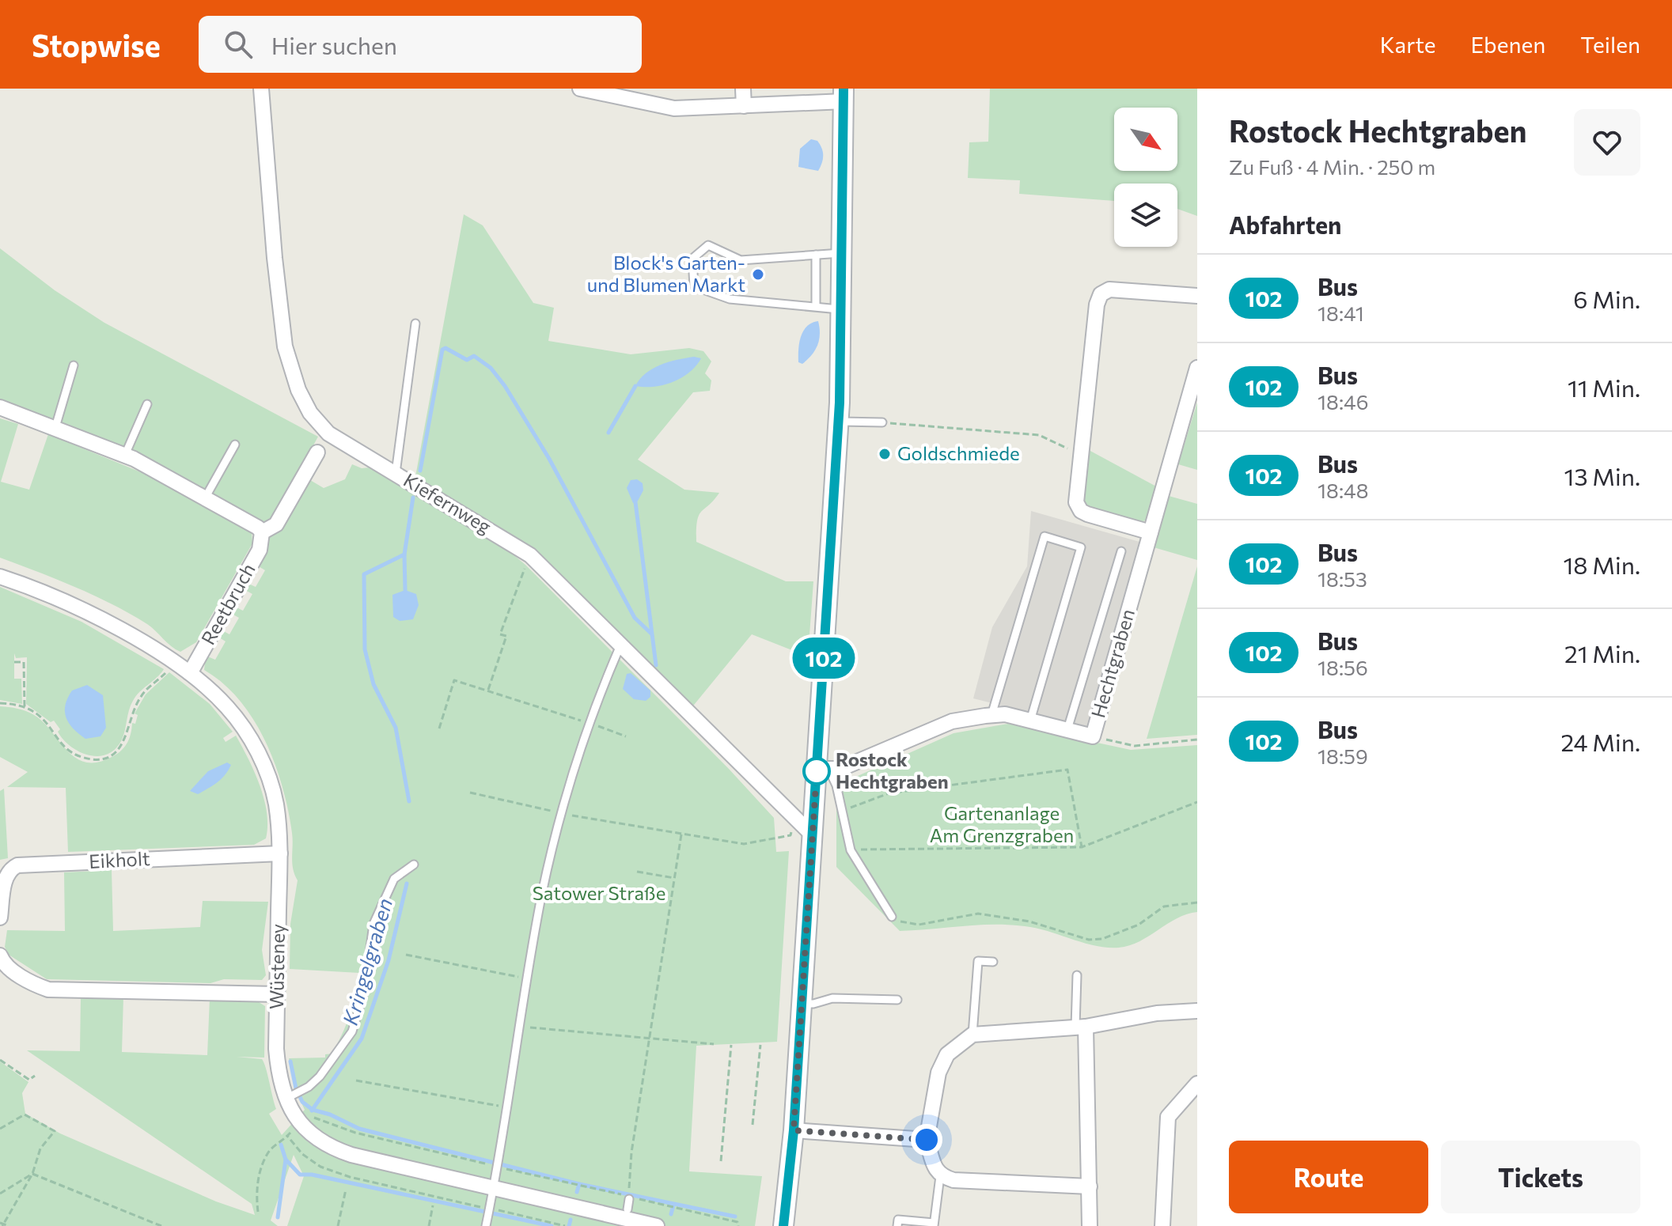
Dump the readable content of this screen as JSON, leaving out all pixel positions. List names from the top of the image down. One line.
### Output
{"streets":{"street":["Kiefernweg","Reetbruch","Hechtgraben","Eikholt","Wüsteney"]},"crossings":[["Reetbruch","Wüsteney"],["Eikholt","Wüsteney"]],"water":["Kringelgraben"],"parks":["Gartenanlage Am Grenzgraben","Satower Straße"],"places":["Block's Garten- und Blumen Markt","Goldschmiede","Rostock Hechtgraben"],"lines":["bus line 102"],"north":"bottom right","page":{"header":"Stopwise","search":"Hier suchen","nav":["Karte","Ebenen","Teilen"],"on_map":"102","heading":[["Rostock Hechtgraben","Zu Fuß · 4 Min. · 250 m"],"Abfahrten"],"list":[{"mark":"102","name":"Bus","note":"18:41","value":"6 Min."},{"mark":"102","name":"Bus","note":"18:46","value":"11 Min."},{"mark":"102","name":"Bus","note":"18:48","value":"13 Min."},{"mark":"102","name":"Bus","note":"18:53","value":"18 Min."},{"mark":"102","name":"Bus","note":"18:56","value":"21 Min."},{"mark":"102","name":"Bus","note":"18:59","value":"24 Min."}],"buttons":["Route","Tickets"]}}
